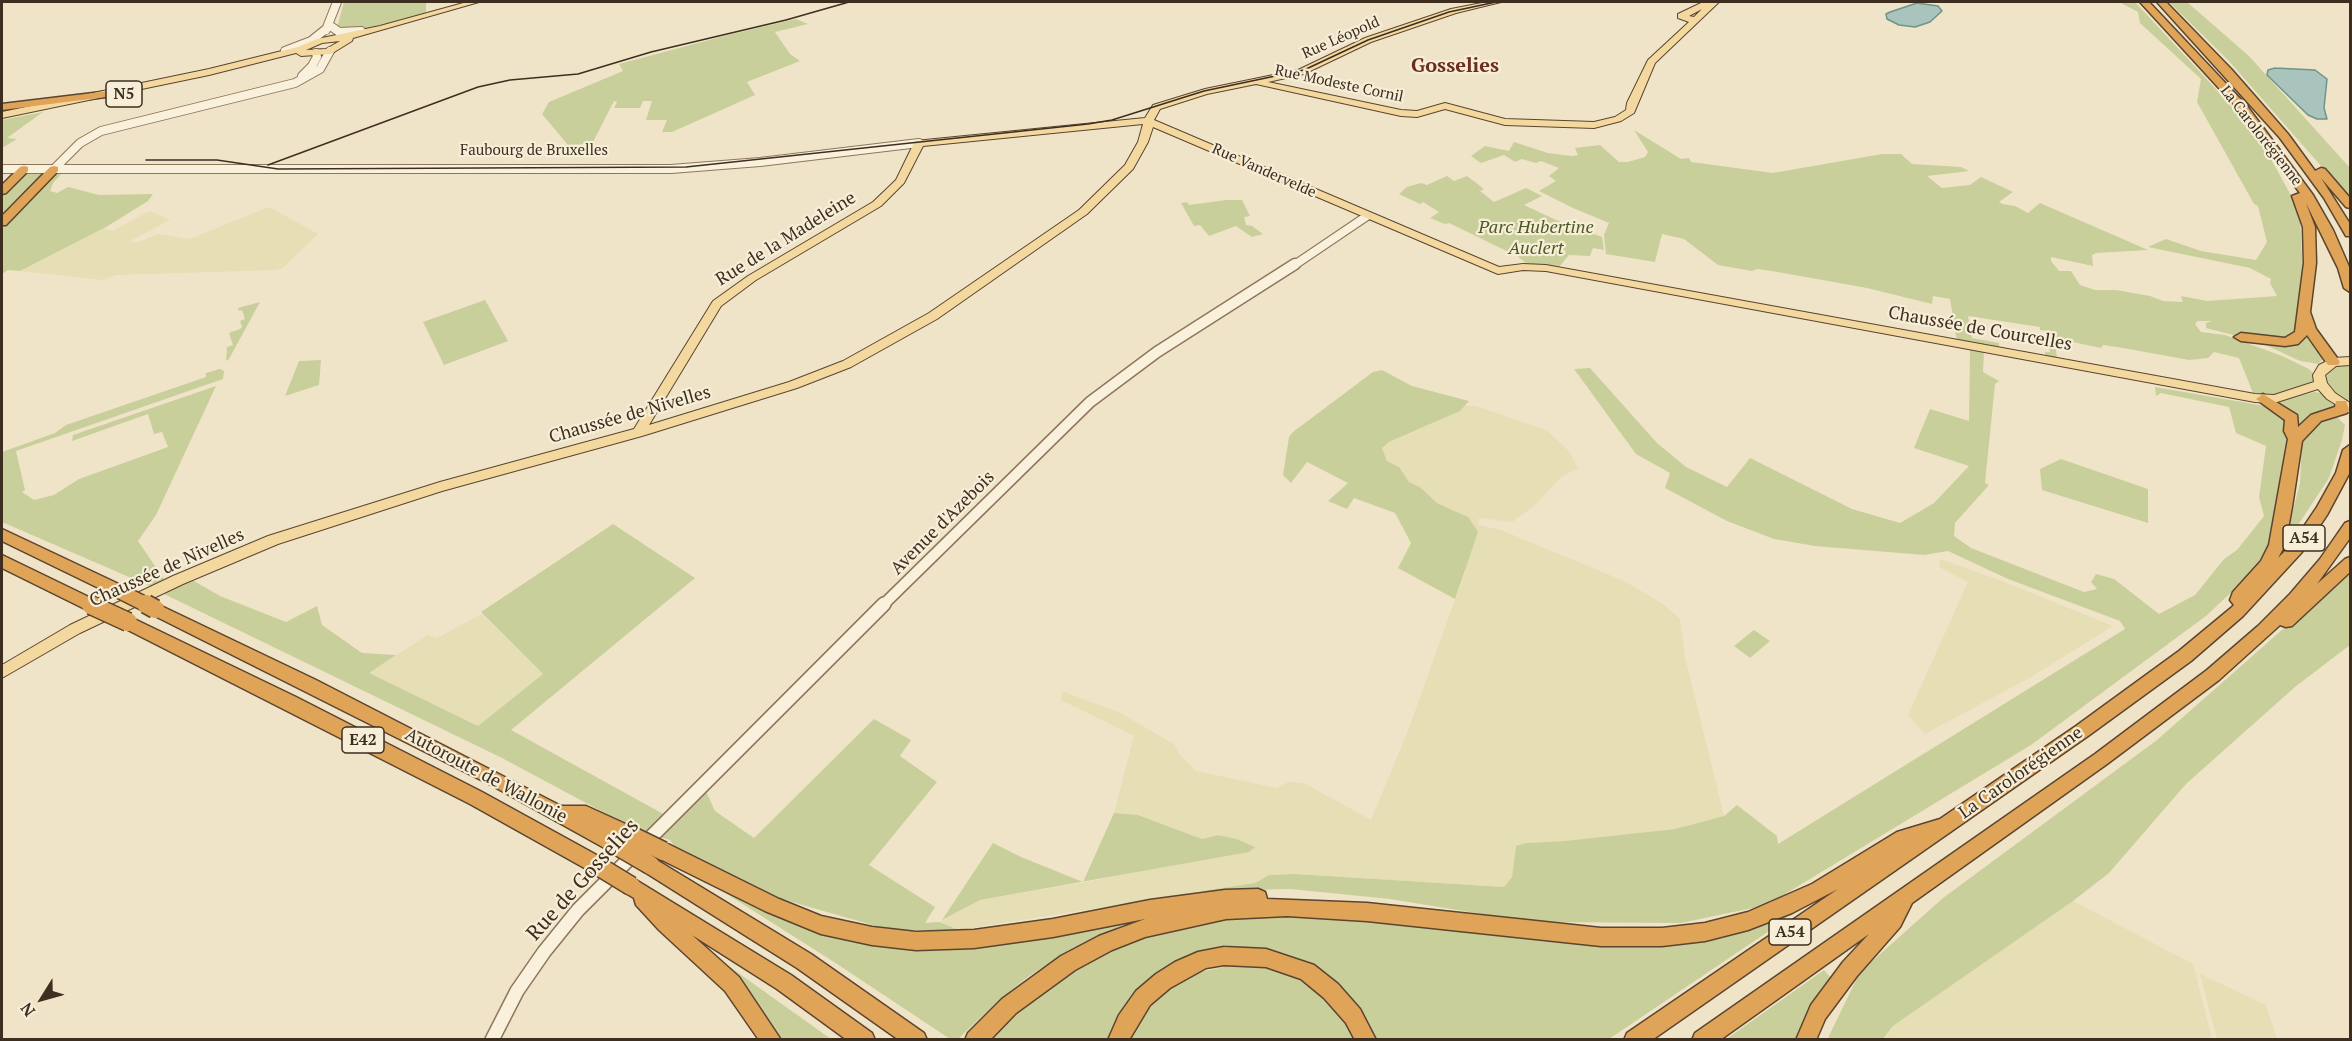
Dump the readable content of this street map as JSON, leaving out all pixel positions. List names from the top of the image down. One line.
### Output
{"streets":{"highway":["La Carolorégienne","A54","E42","Autoroute de Wallonie"],"main road":["Rue Léopold","Rue Modeste Cornil","N5","Faubourg de Bruxelles","Rue Vandervelde","Rue de la Madeleine","Chaussée de Courcelles","Chaussée de Nivelles"],"street":["Avenue d'Azebois","Rue de Gosselies"]},"crossings":[["Rue Léopold","Rue Modeste Cornil"],["Rue Léopold","Chaussée de Nivelles"],["Faubourg de Bruxelles","Rue Vandervelde"],["Faubourg de Bruxelles","Rue de la Madeleine"],["Faubourg de Bruxelles","Chaussée de Nivelles"],["Rue Vandervelde","Chaussée de Courcelles"],["Rue Vandervelde","Chaussée de Nivelles"],["Rue Vandervelde","Avenue d'Azebois"],["Rue de la Madeleine","Chaussée de Nivelles"],["Avenue d'Azebois","Rue de Gosselies"],["Autoroute de Wallonie","Rue de Gosselies"]],"districts":["Gosselies"],"parks":["Parc Hubertine Auclert"],"north":"bottom left"}
